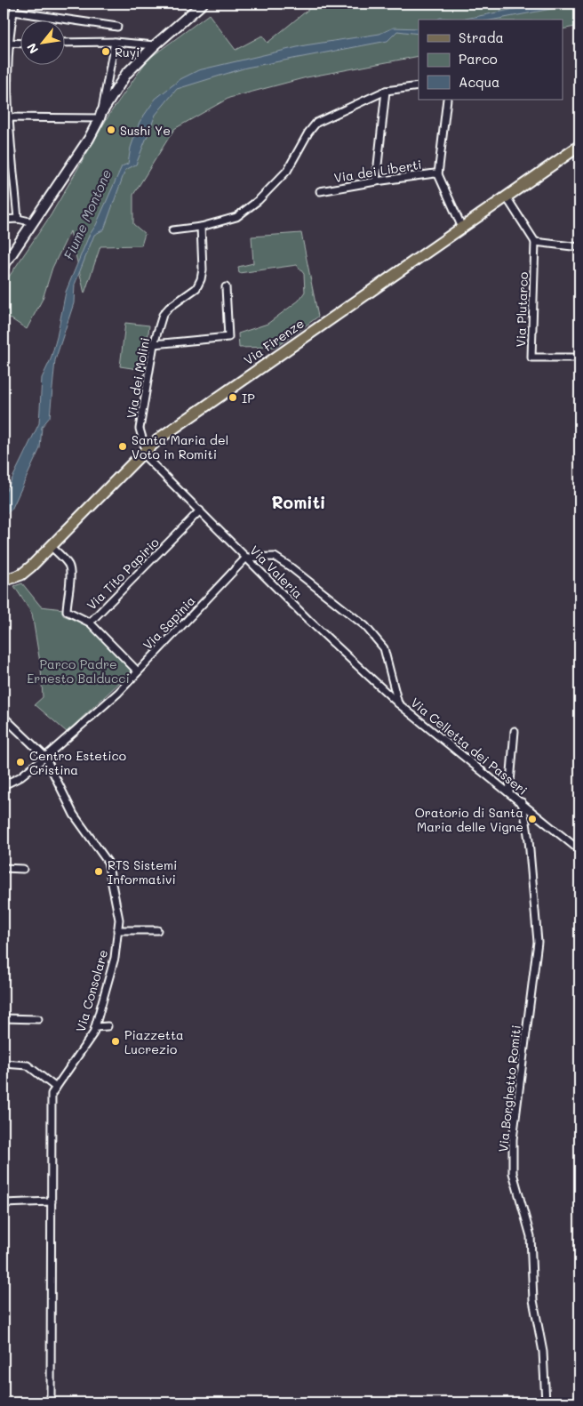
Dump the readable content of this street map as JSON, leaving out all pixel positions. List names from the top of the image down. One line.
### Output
{"streets":{"main road":["Via Firenze"],"street":["Via dei Liberti","Via Plutarco","Via dei Molini","Via Valeria","Via Tito Papirio","Via Sapinia","Via Celletta dei Passeri","Via Consolare","Via Borghetto Romiti"]},"crossings":[["Via Firenze","Via dei Molini"],["Via Firenze","Via Valeria"],["Via dei Molini","Via Valeria"],["Via Valeria","Via Tito Papirio"],["Via Valeria","Via Sapinia"],["Via Valeria","Via Celletta dei Passeri"],["Via Tito Papirio","Via Sapinia"],["Via Sapinia","Via Celletta dei Passeri"],["Via Sapinia","Via Consolare"],["Via Celletta dei Passeri","Via Borghetto Romiti"]],"districts":["Romiti"],"water":["Fiume Montone"],"parks":["Parco Padre Ernesto Balducci"],"places":["Ruyi","Sushi Ye","IP","Santa Maria del Voto in Romiti","Centro Estetico Cristina","Oratorio di Santa Maria delle Vigne","RTS Sistemi Informativi","Piazzetta Lucrezio"],"legend":["Strada","Parco","Acqua"],"north":"bottom left"}
